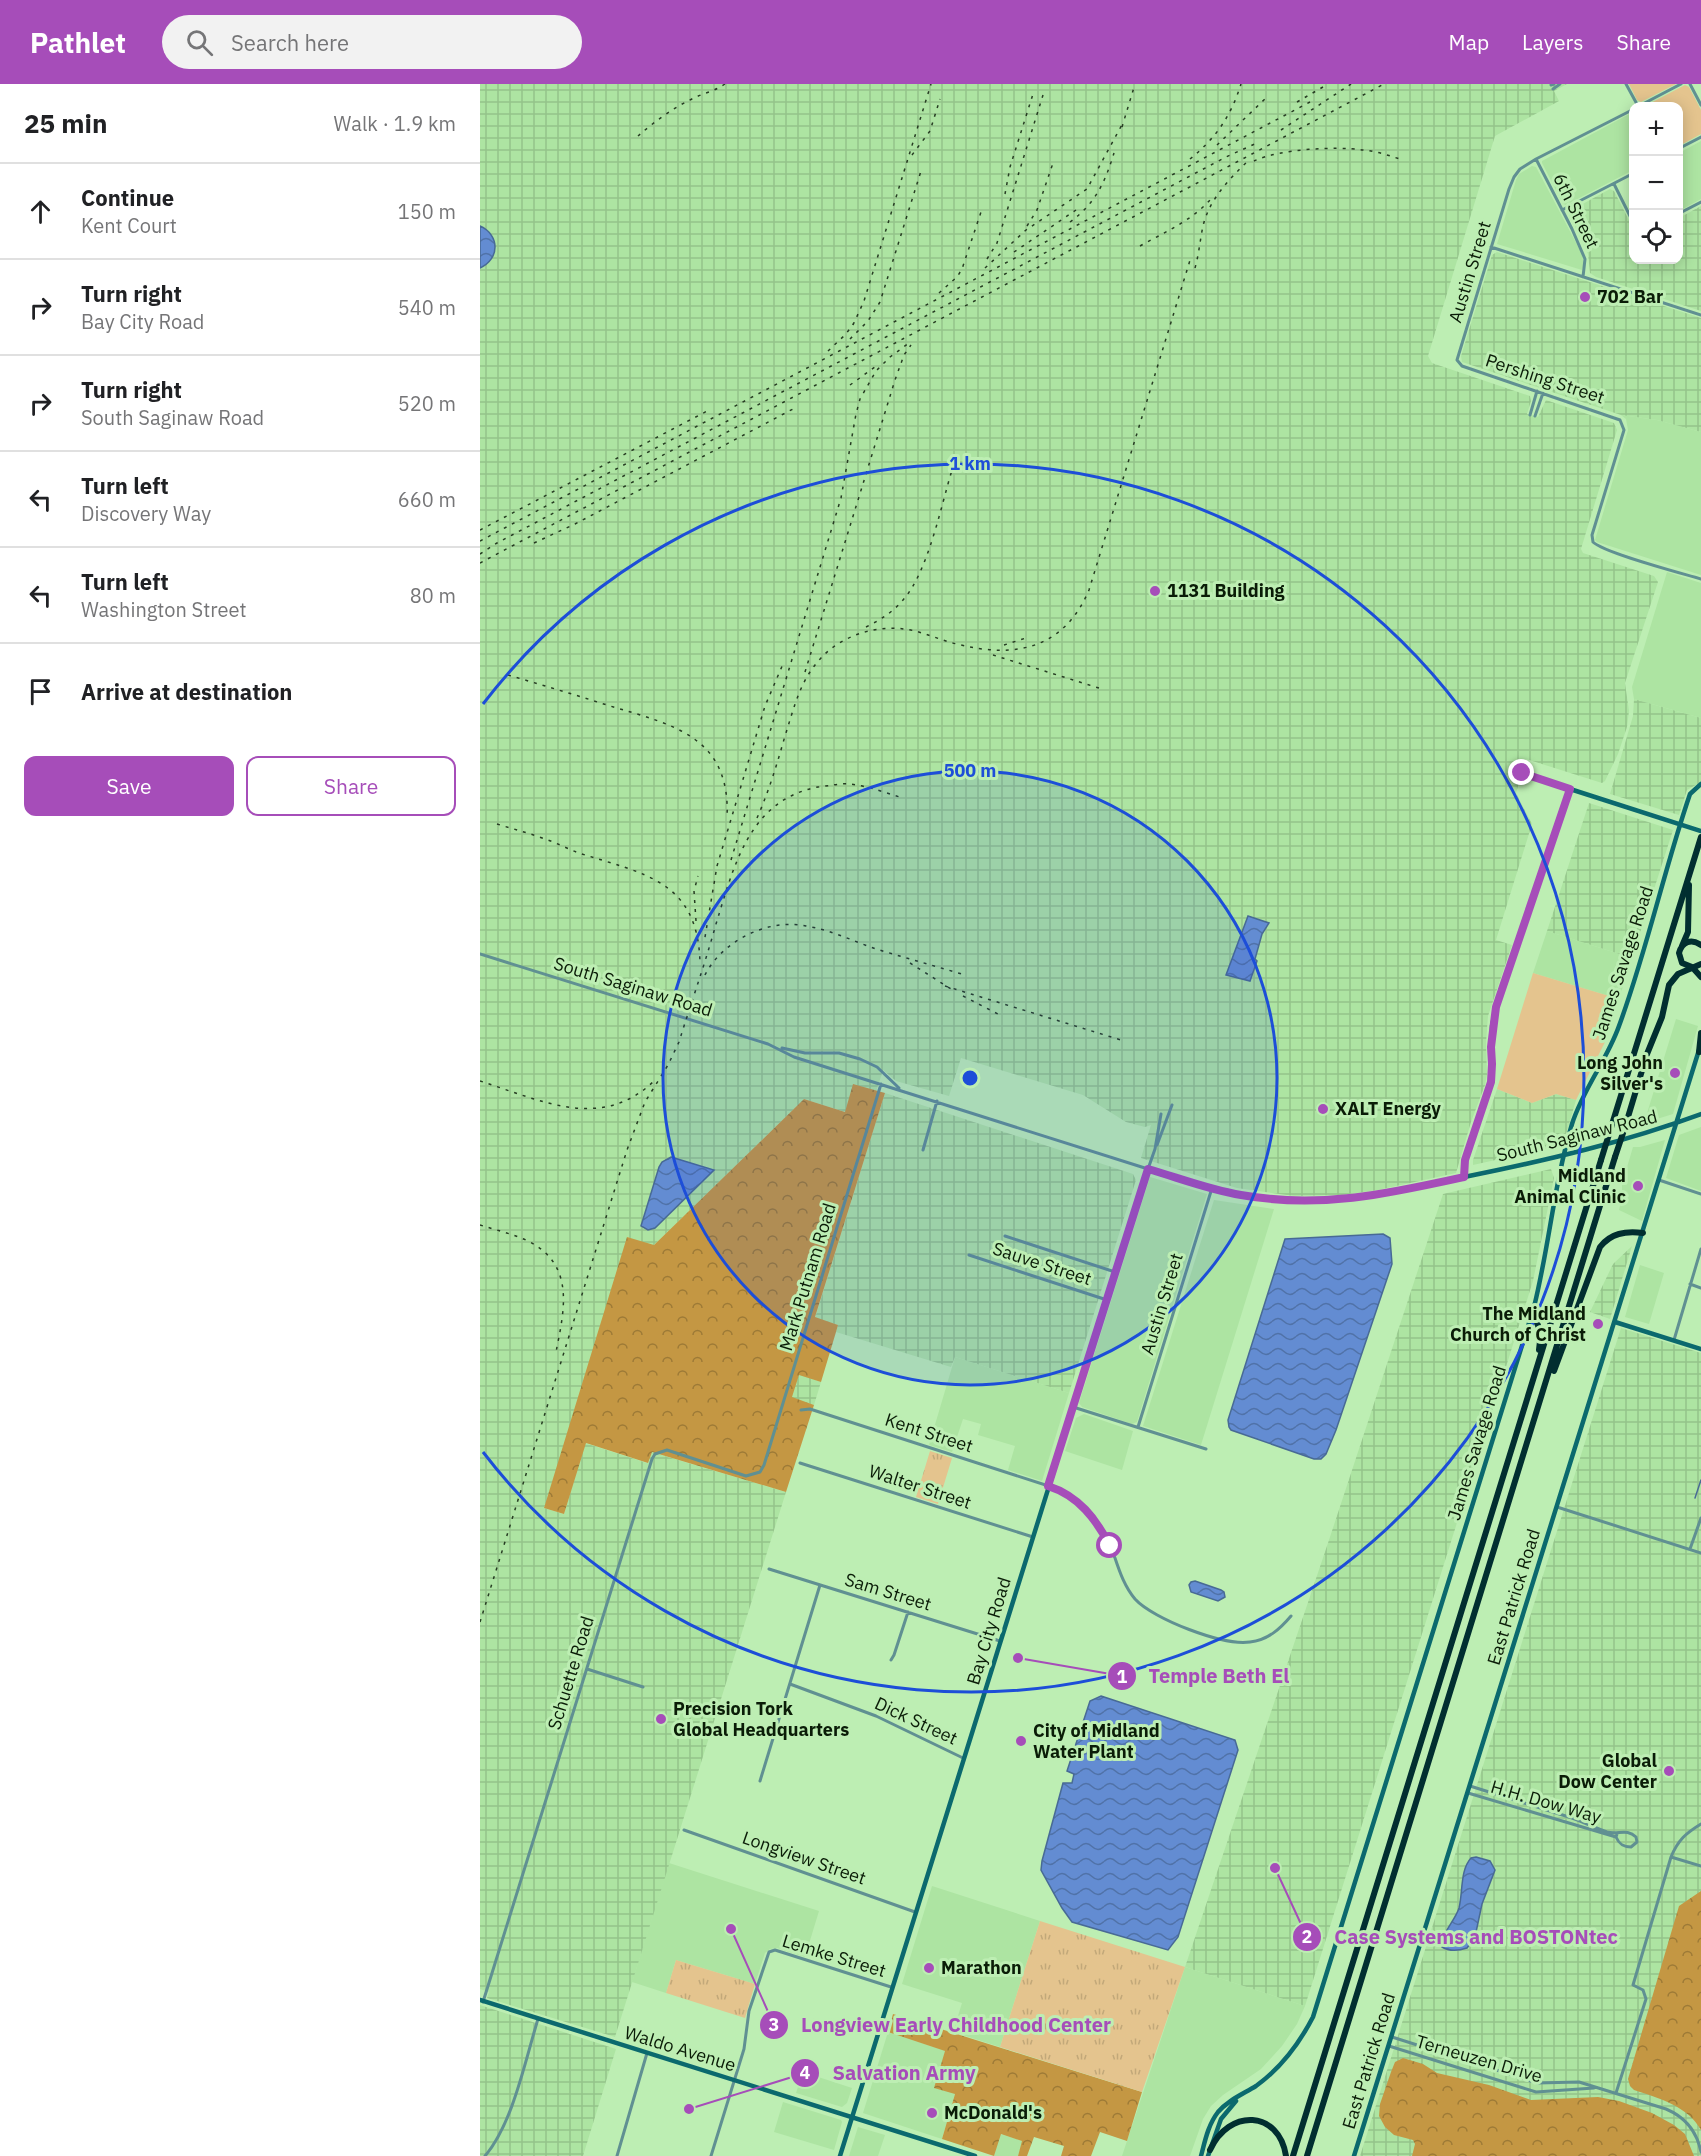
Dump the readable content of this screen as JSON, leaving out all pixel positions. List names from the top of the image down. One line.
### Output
{"streets":{"street":["6th Street","Austin Street","Pershing Street","James Savage Road","South Saginaw Road","Sauve Street","Mark Putnam Road","Kent Street","Walter Street","Sam Street","East Patrick Road","Bay City Road","Schuette Road","Dick Street","H.H. Dow Way","Longview Street","Lemke Street","Waldo Avenue","Terneuzen Drive"]},"crossings":[["6th Street","Austin Street"],["Austin Street","Pershing Street"],["Austin Street","South Saginaw Road"],["James Savage Road","South Saginaw Road"],["South Saginaw Road","Mark Putnam Road"],["South Saginaw Road","East Patrick Road"],["South Saginaw Road","Bay City Road"],["Sauve Street","Bay City Road"],["Mark Putnam Road","Schuette Road"],["Kent Street","Bay City Road"],["Walter Street","Bay City Road"],["Sam Street","Bay City Road"],["East Patrick Road","H.H. Dow Way"],["East Patrick Road","Terneuzen Drive"],["Bay City Road","Dick Street"],["Bay City Road","Longview Street"],["Bay City Road","Lemke Street"],["Bay City Road","Waldo Avenue"],["Schuette Road","Waldo Avenue"],["Lemke Street","Waldo Avenue"]],"places":["702 Bar","1131 Building","Long John Silver's","XALT Energy","Midland Animal Clinic","The Midland Church of Christ","Temple Beth El","Precision Tork Global Headquarters","City of Midland Water Plant","Global Dow Center","Case Systems and BOSTONtec","Longview Early Childhood Center","Marathon","Salvation Army","McDonald's"],"page":{"header":"Pathlet","search":"Search here","nav":["Map","Layers","Share"],"heading":["25 min","Walk · 1.9 km"],"map_buttons":["+","−"],"list":[["Continue","Kent Court","150 m"],["Turn right","Bay City Road","540 m"],["Turn right","South Saginaw Road","520 m"],["Turn left","Discovery Way","660 m"],["Turn left","Washington Street","80 m"],"Arrive at destination"],"buttons":["Save","Share"]},"rings":["1 km","500 m"]}
